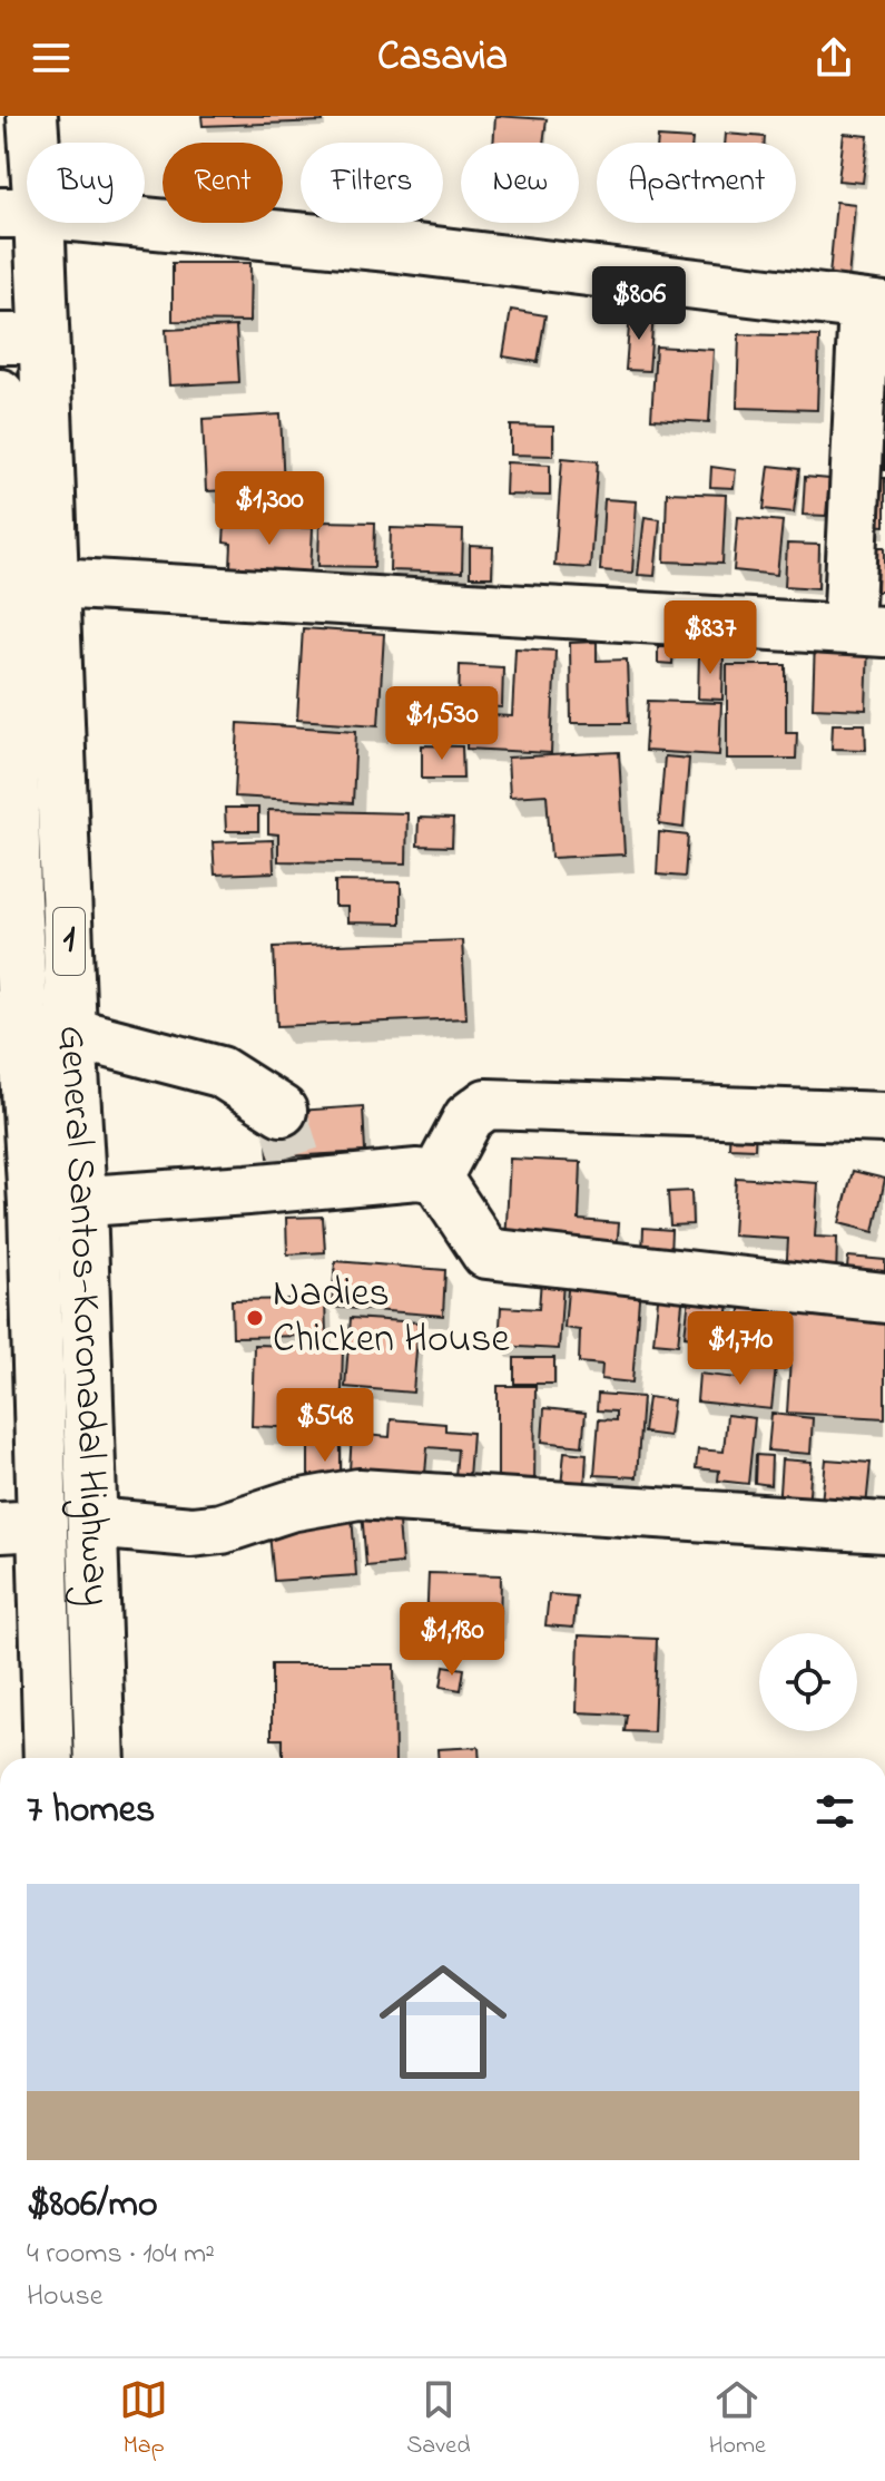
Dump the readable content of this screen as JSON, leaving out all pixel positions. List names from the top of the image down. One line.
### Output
{"streets":{"main road":["1","General Santos-Koronadal Highway"]},"places":["Nadies Chicken House"],"page":{"header":"Casavia","chip":["Buy","Rent","Filters","New","Apartment"],"price":["$806","$1,300","$837","$1,530","$1,710","$548","$1,180"],"heading":"7 homes","list":[{"name":"$806/mo","note":"4 rooms · 104 m² · House"}],"tabs":["Map","Saved","Home"]}}
